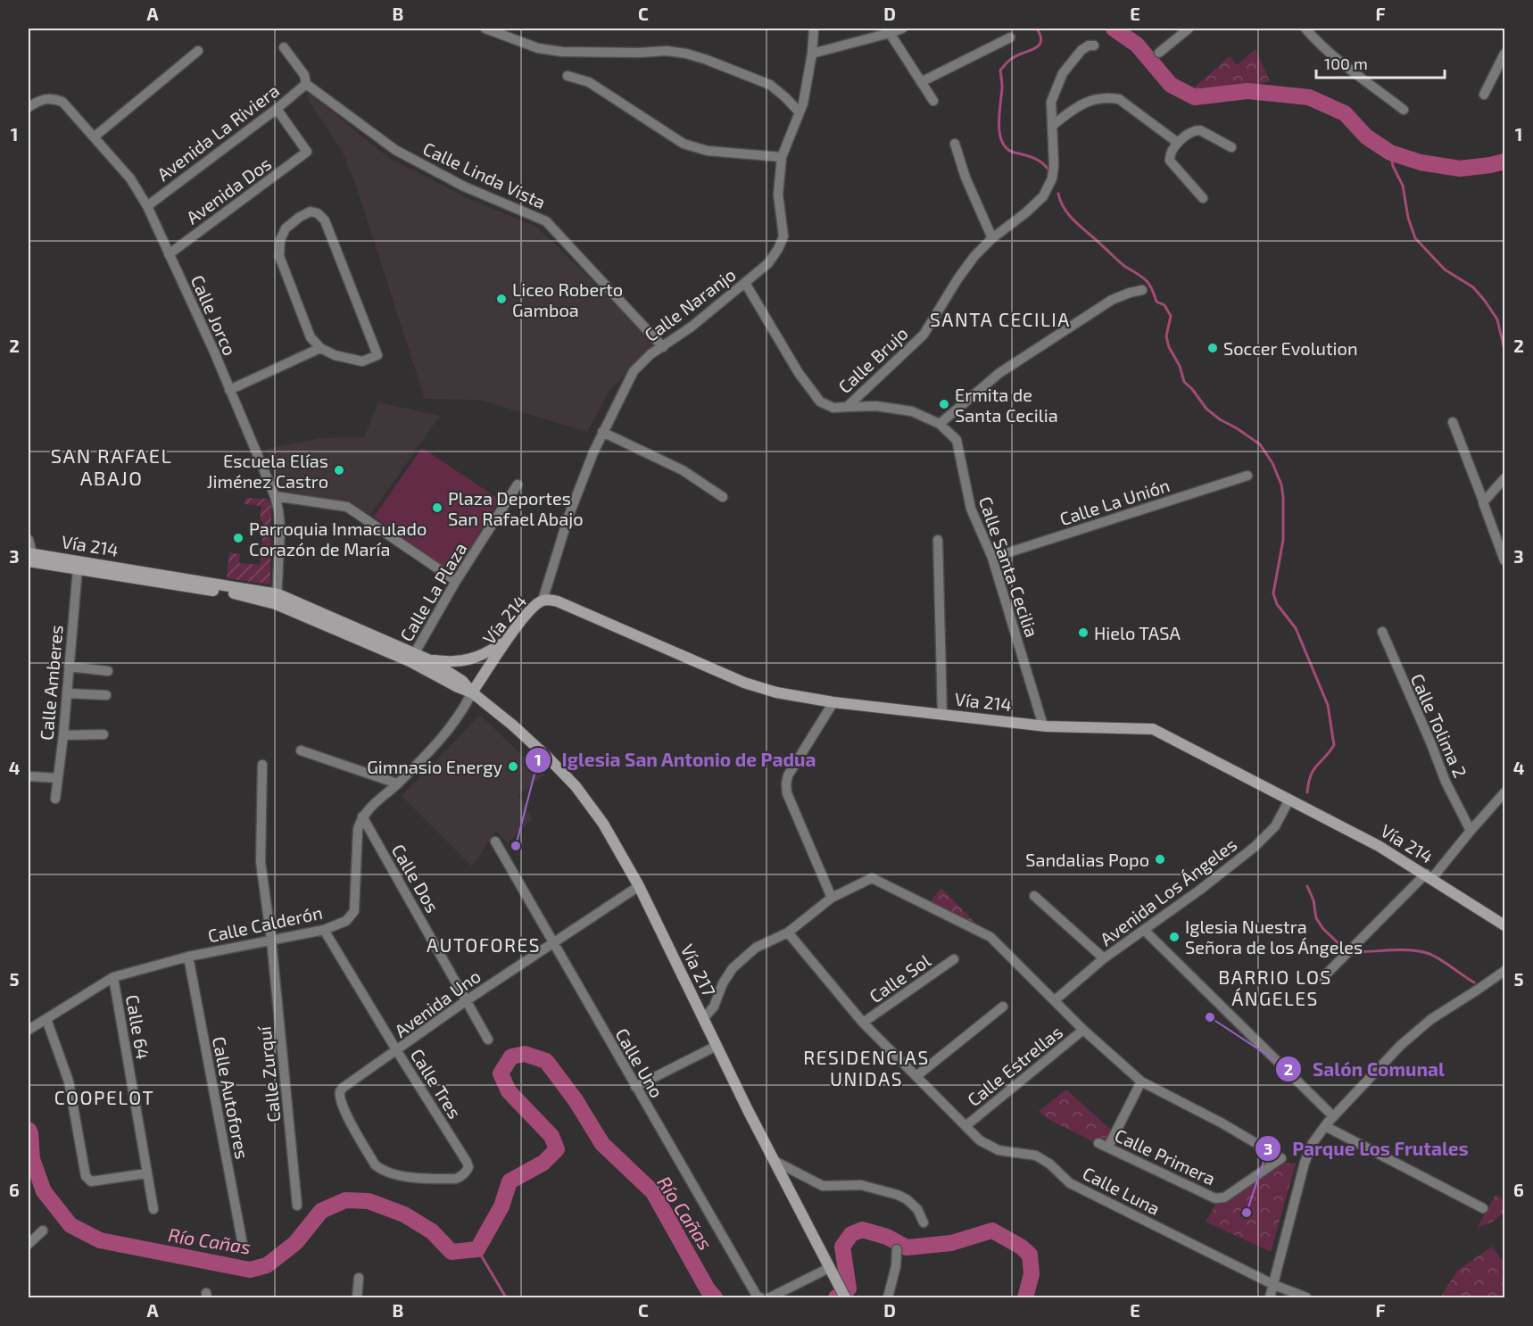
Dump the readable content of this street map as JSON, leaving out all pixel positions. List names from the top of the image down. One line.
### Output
{"streets":{"main road":["Vía 214","Vía 217"],"street":["Avenida La Riviera","Calle Linda Vista","Avenida Dos","Calle Naranjo","Calle Jorco","Calle Brujo","Calle La Unión","Calle Santa Cecilia","Calle La Plaza","Calle Amberes","Calle Tolima 2","Calle Dos","Avenida Los Ángeles","Calle Calderón","Calle Sol","Avenida Uno","Calle 64","Calle Uno","Calle Estrellas","Calle Zurquí","Calle Tres","Calle Autofores","Calle Primera","Calle Luna"]},"crossings":[["Avenida La Riviera","Calle Linda Vista"],["Avenida La Riviera","Avenida Dos"],["Avenida La Riviera","Calle Jorco"],["Calle Linda Vista","Calle Naranjo"],["Avenida Dos","Calle Jorco"],["Calle Naranjo","Calle Brujo"],["Calle Naranjo","Vía 214"],["Calle Jorco","Vía 214"],["Calle Brujo","Calle Santa Cecilia"],["Calle La Unión","Calle Santa Cecilia"],["Vía 214","Calle Santa Cecilia"],["Vía 214","Calle La Plaza"],["Vía 214","Calle Amberes"],["Vía 214","Avenida Los Ángeles"],["Vía 214","Vía 217"],["Calle Dos","Calle Calderón"],["Calle Dos","Avenida Uno"],["Calle Calderón","Calle 64"],["Calle Calderón","Calle Zurquí"],["Calle Calderón","Calle Tres"],["Calle Calderón","Calle Autofores"],["Vía 217","Avenida Uno"],["Calle Sol","Calle Luna"],["Avenida Uno","Calle Uno"],["Avenida Uno","Calle Tres"],["Calle Estrellas","Calle Luna"]],"districts":["SANTA CECILIA","SAN RAFAEL ABAJO","AUTOFORES","BARRIO LOS ÁNGELES","RESIDENCIAS UNIDAS","COOPELOT"],"water":["Río Cañas"],"places":["Liceo Roberto Gamboa","Soccer Evolution","Ermita de Santa Cecilia","Escuela Elías Jiménez Castro","Plaza Deportes San Rafael Abajo","Parroquia Inmaculado Corazón de María","Hielo TASA","Gimnasio Energy","Iglesia San Antonio de Padua","Sandalias Popo","Iglesia Nuestra Señora de los Ángeles","Salón Comunal","Parque Los Frutales"],"scale_bar":"100 m","grid":{"columns":["A","B","C","D","E","F"],"rows":["1","2","3","4","5","6"]}}
